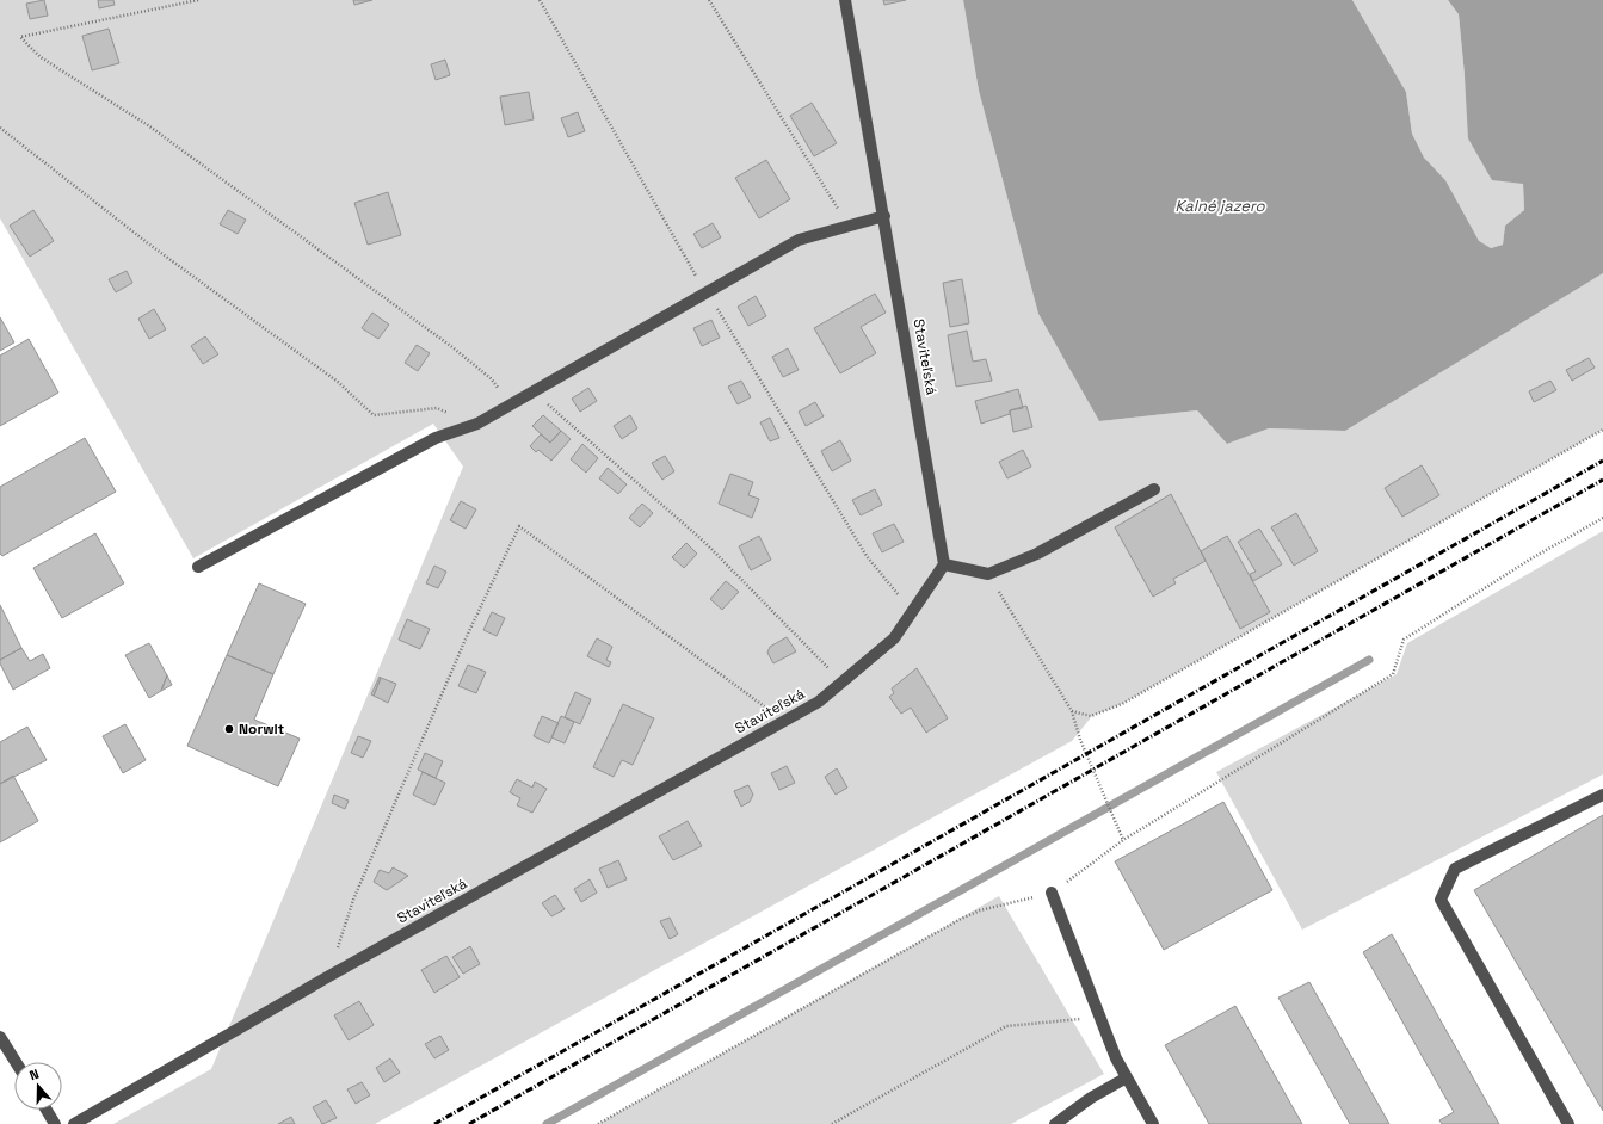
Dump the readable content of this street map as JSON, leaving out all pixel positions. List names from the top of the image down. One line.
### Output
{"streets":{"street":["Staviteľská"]},"water":["Kalné jazero"],"places":["Norwit"],"north":"top"}
